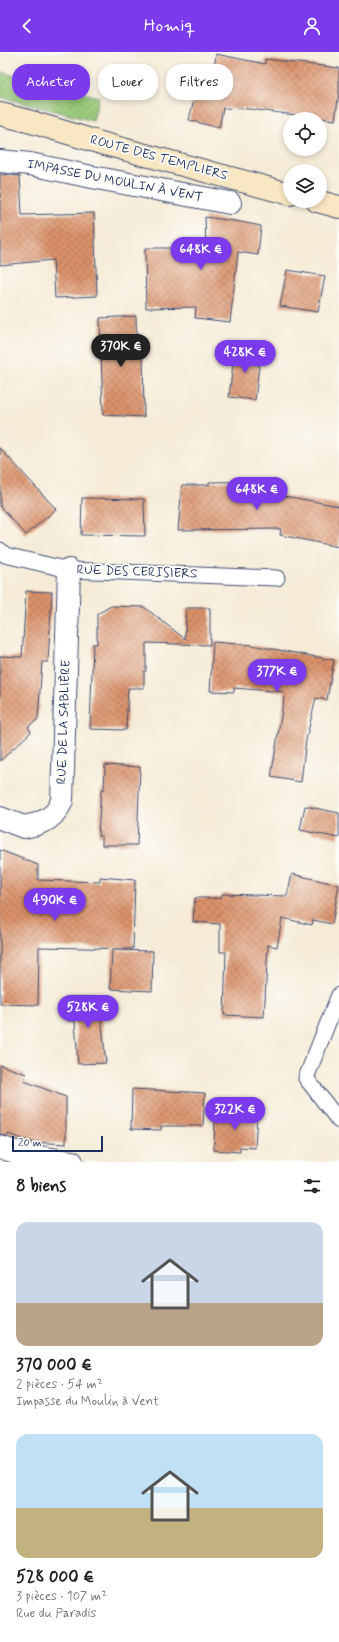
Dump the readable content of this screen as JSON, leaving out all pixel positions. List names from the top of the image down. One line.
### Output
{"streets":{"main road":["ROUTE DES TEMPLIERS"],"street":["IMPASSE DU MOULIN À VENT","RUE DE LA SABLIÈRE"],"lane":["RUE DES CERISIERS"]},"crossings":[["RUE DES CERISIERS","RUE DE LA SABLIÈRE"]],"scale_bar":"20 m","page":{"header":"Homiq","chip":["Acheter","Louer","Filtres"],"price":["648K €","370K €","428K €","648K €","377K €","490K €","528K €","322K €"],"scale":"20 m","heading":"8 biens","list":[{"name":"370 000 €","note":"2 pièces · 54 m² · Impasse du Moulin à Vent"},{"name":"528 000 €","note":"3 pièces · 107 m² · Rue du Paradis"}]}}
